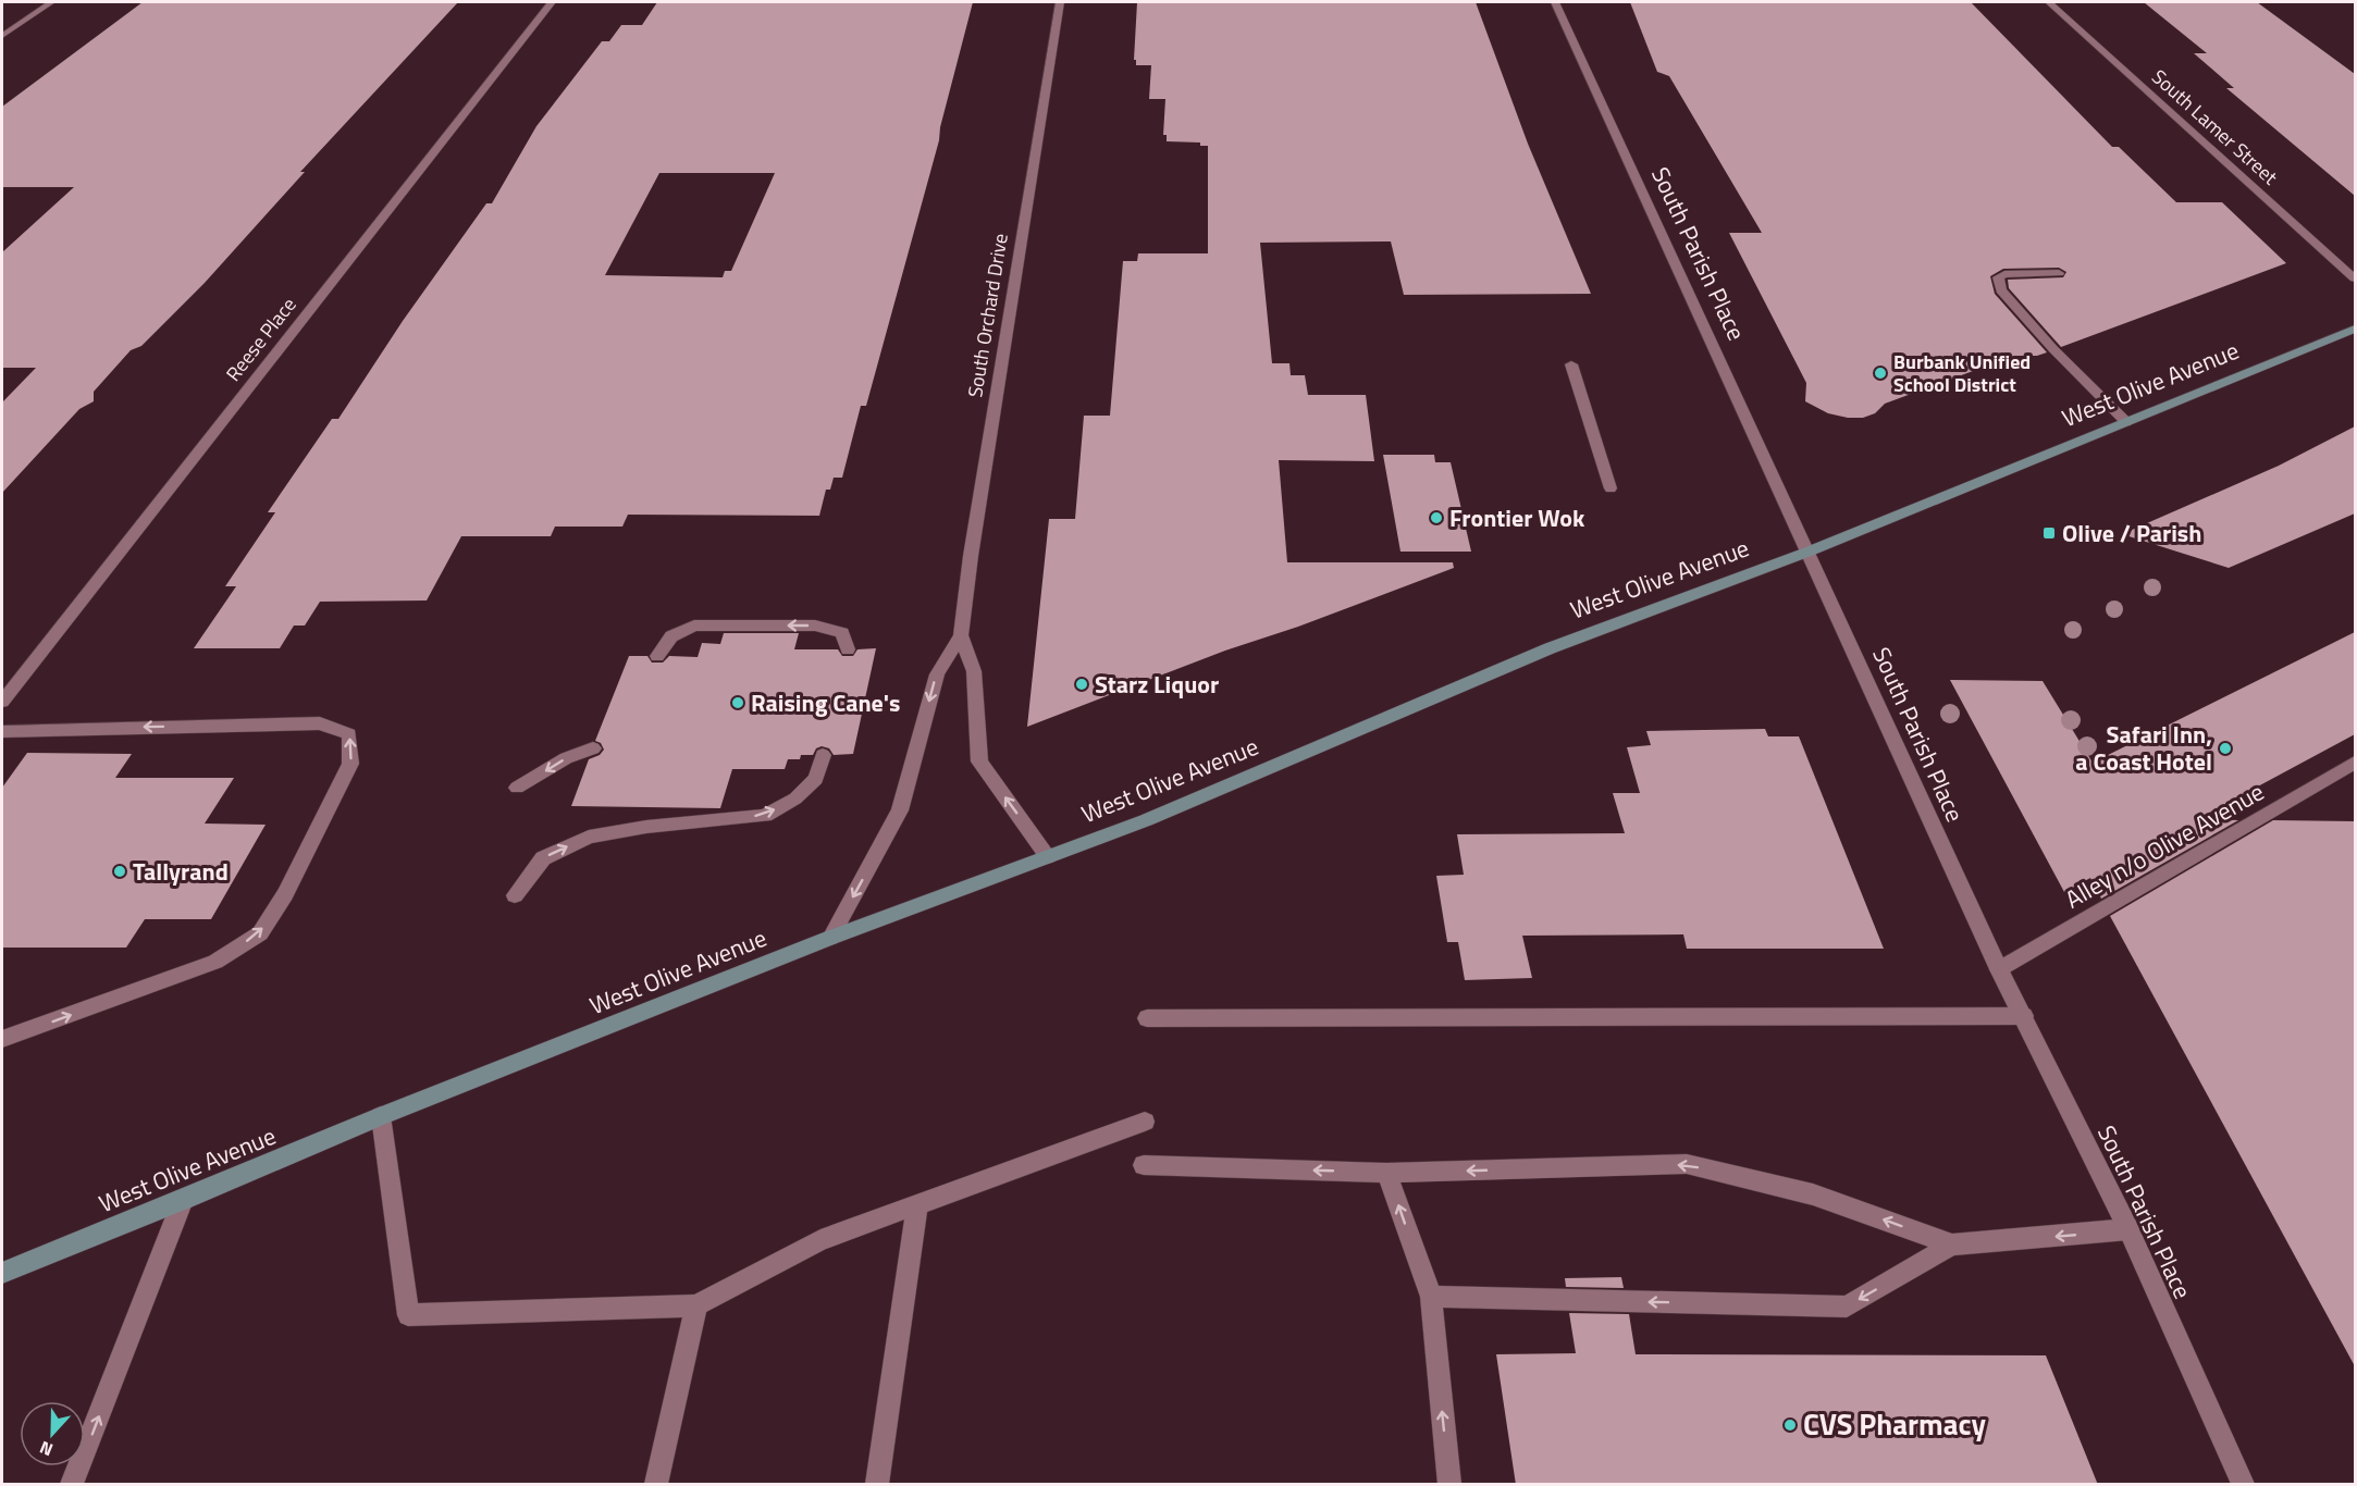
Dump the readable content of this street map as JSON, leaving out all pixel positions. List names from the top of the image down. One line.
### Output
{"streets":{"main road":["West Olive Avenue"],"street":["South Lamer Street","South Parish Place","South Orchard Drive","Reese Place","Alley n/o Olive Avenue"]},"crossings":[["South Parish Place","West Olive Avenue"],["South Parish Place","Alley n/o Olive Avenue"],["South Orchard Drive","West Olive Avenue"]],"places":{"other":["Burbank Unified School District","Frontier Wok","Starz Liquor","Raising Cane's","Safari Inn, a Coast Hotel","Tallyrand","CVS Pharmacy"],"transit":["Olive / Parish"]},"north":"bottom"}
